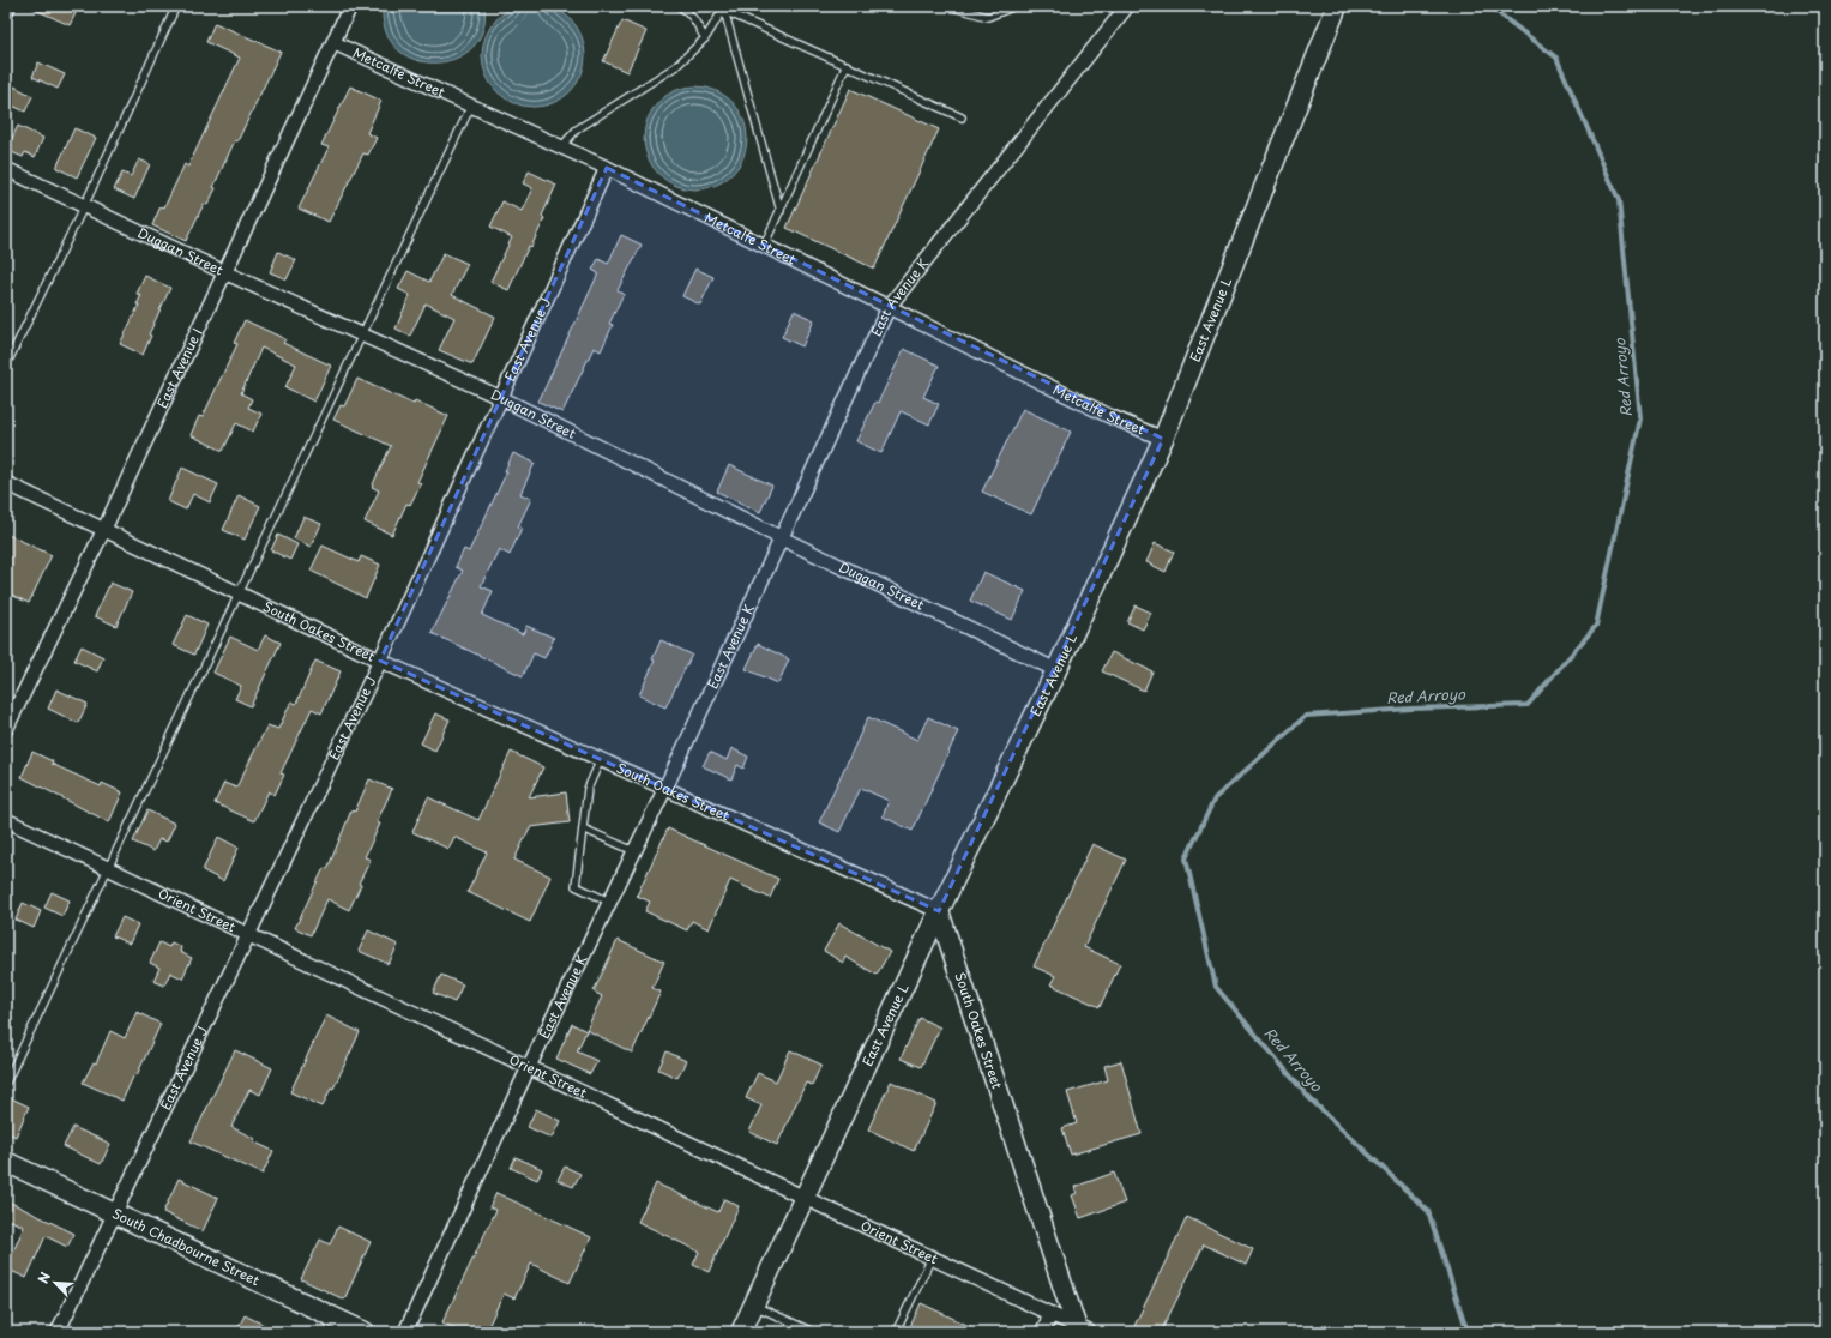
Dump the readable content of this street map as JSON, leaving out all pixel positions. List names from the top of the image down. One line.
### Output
{"streets":{"main road":["East Avenue L","South Oakes Street","South Chadbourne Street"],"street":["Metcalfe Street","Duggan Street","East Avenue K","East Avenue J","East Avenue I","Orient Street"]},"crossings":[["Metcalfe Street","East Avenue K"],["Metcalfe Street","East Avenue L"],["Metcalfe Street","East Avenue J"],["Metcalfe Street","East Avenue I"],["Duggan Street","East Avenue K"],["Duggan Street","East Avenue L"],["Duggan Street","East Avenue J"],["Duggan Street","East Avenue I"],["East Avenue K","South Oakes Street"],["East Avenue K","Orient Street"],["East Avenue L","South Oakes Street"],["East Avenue L","Orient Street"],["East Avenue J","South Oakes Street"],["East Avenue J","Orient Street"],["East Avenue J","South Chadbourne Street"],["East Avenue I","South Oakes Street"],["South Oakes Street","Orient Street"]],"water":["Red Arroyo"],"north":"top left"}
